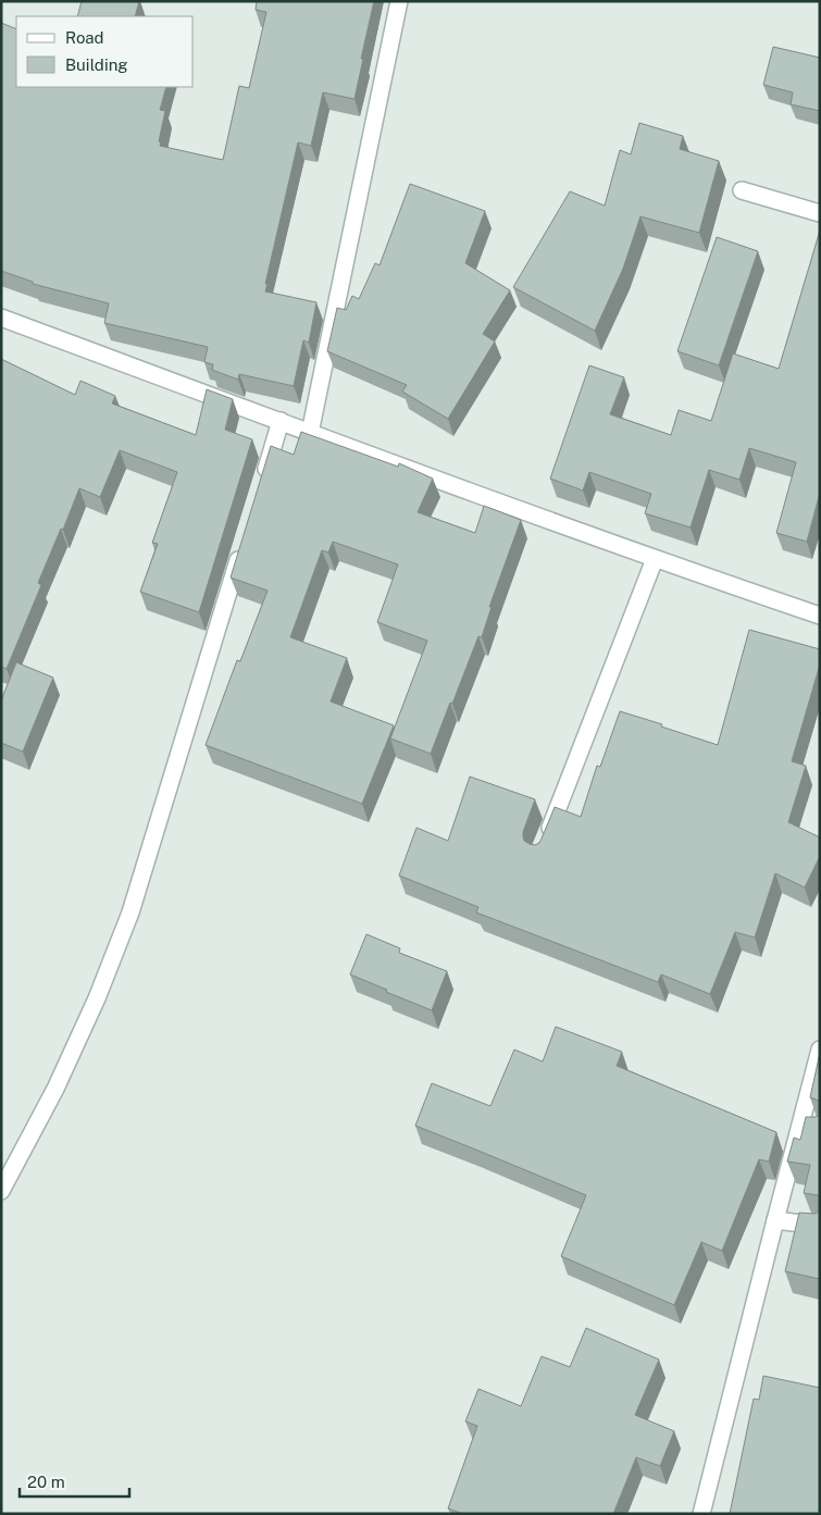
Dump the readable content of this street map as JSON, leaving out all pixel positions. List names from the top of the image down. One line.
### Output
{"legend":["Road","Building"],"scale_bar":"20 m"}
